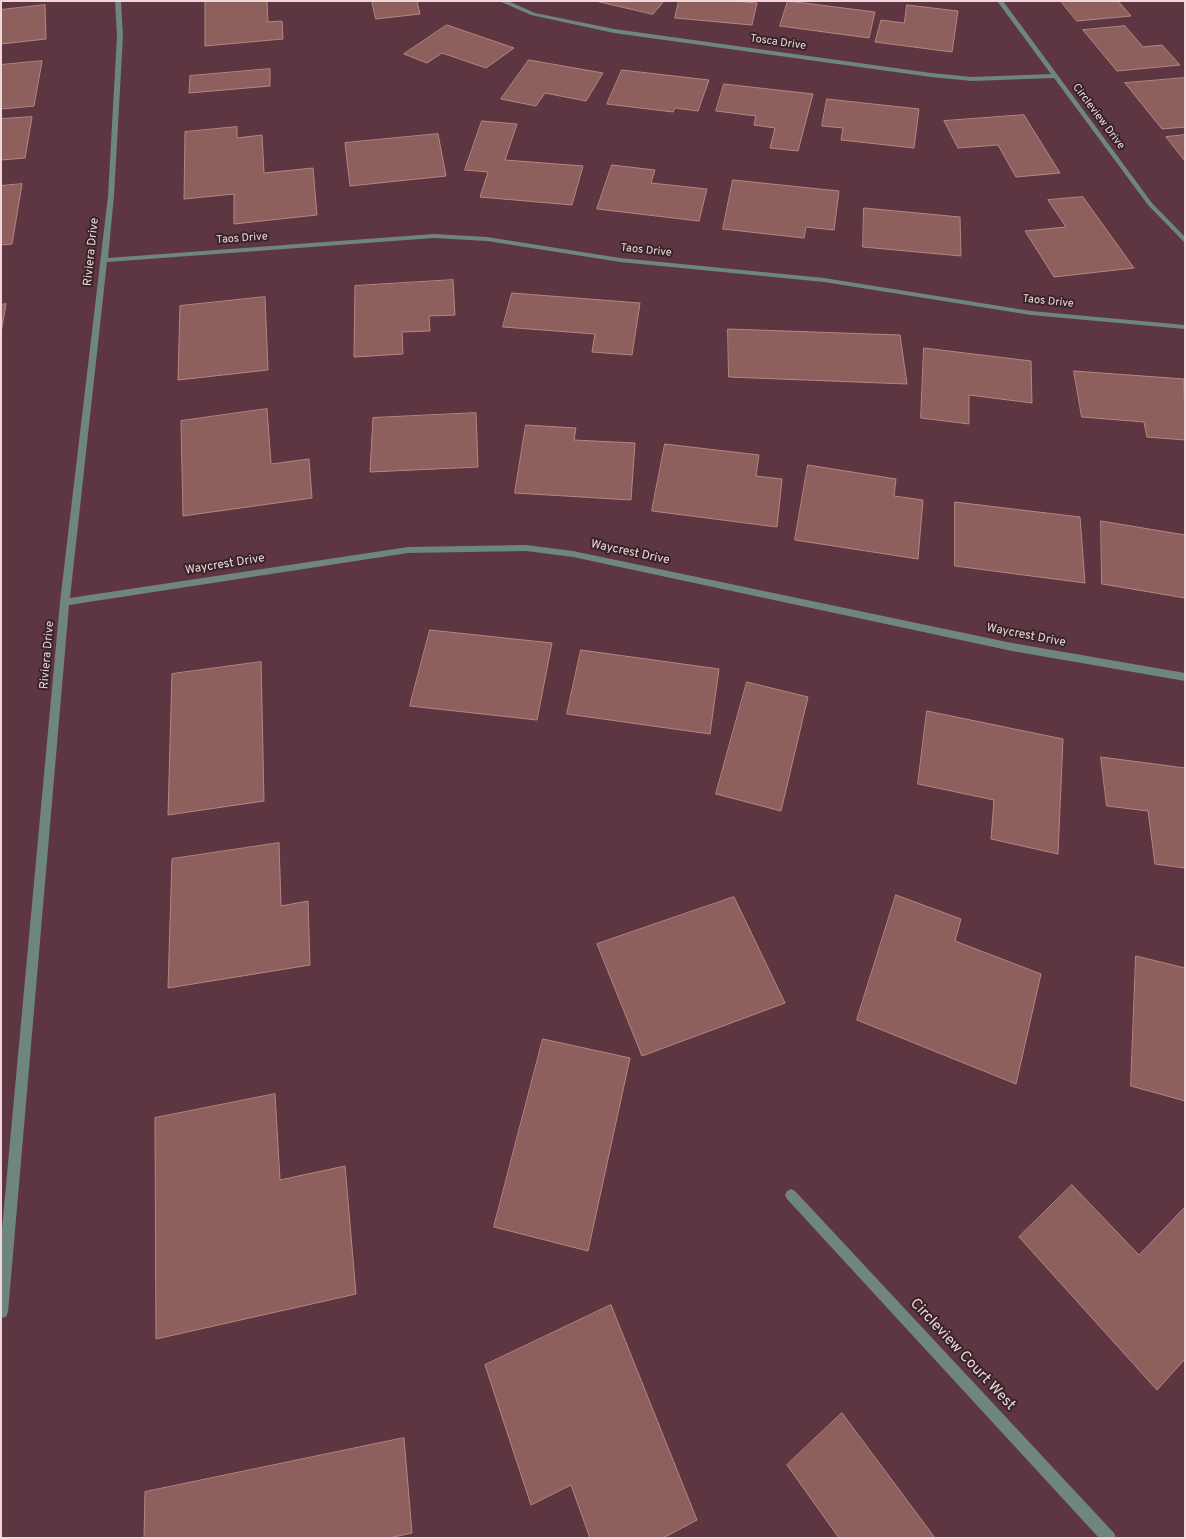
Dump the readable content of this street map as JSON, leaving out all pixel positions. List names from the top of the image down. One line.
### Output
{"streets":{"street":["Tosca Drive","Circleview Drive","Taos Drive","Riviera Drive","Waycrest Drive","Circleview Court West"]},"crossings":[["Tosca Drive","Circleview Drive"],["Taos Drive","Riviera Drive"],["Riviera Drive","Waycrest Drive"]]}
